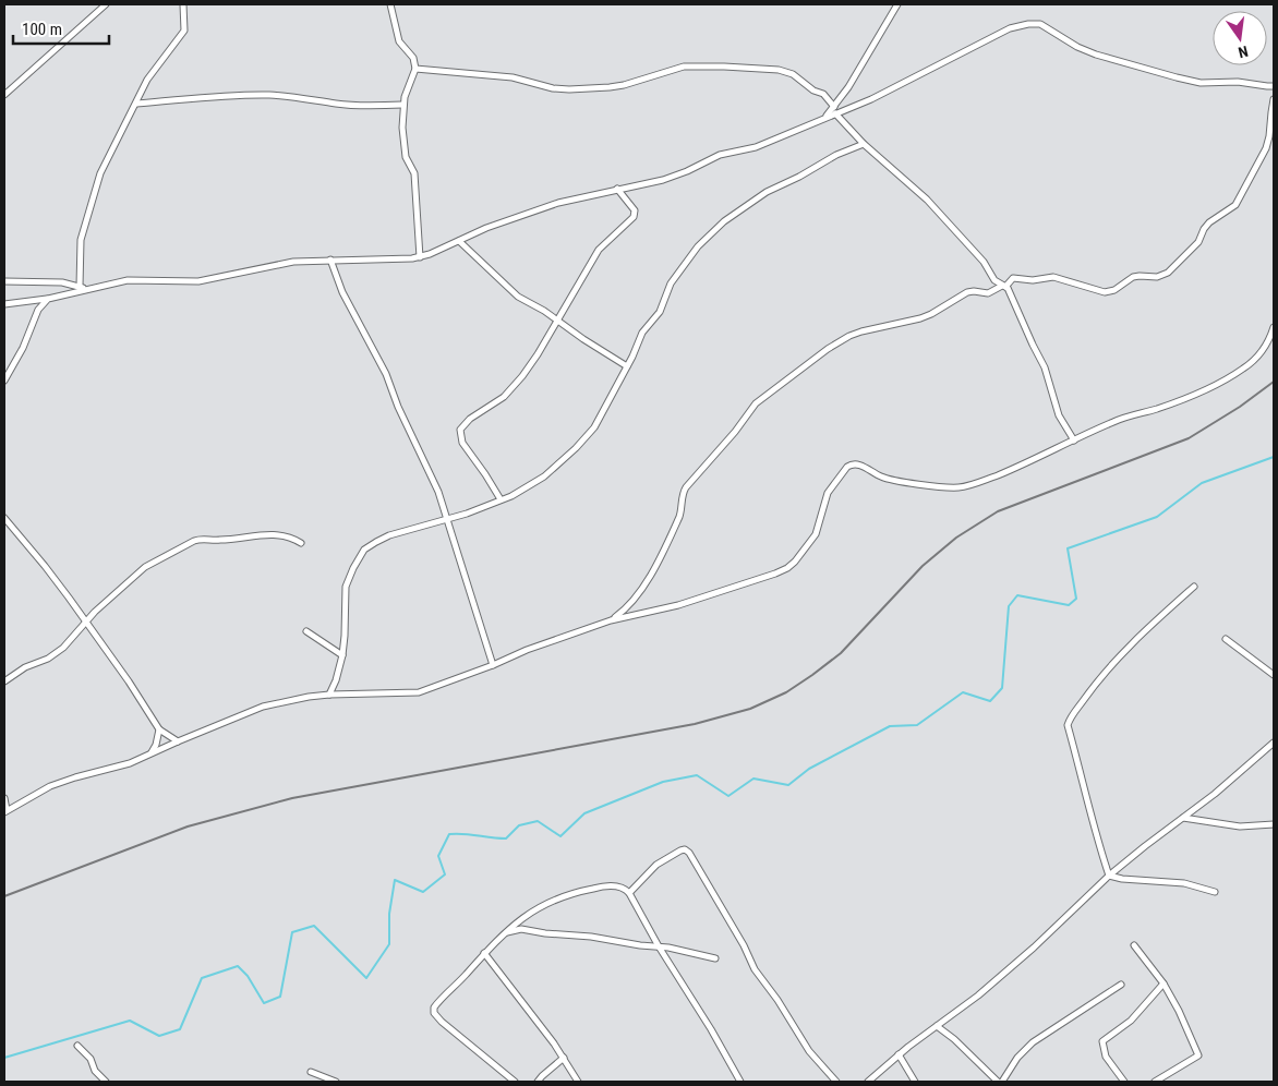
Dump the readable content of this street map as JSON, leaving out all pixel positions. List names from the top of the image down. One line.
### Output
{"scale_bar":"100 m","north":"bottom"}
